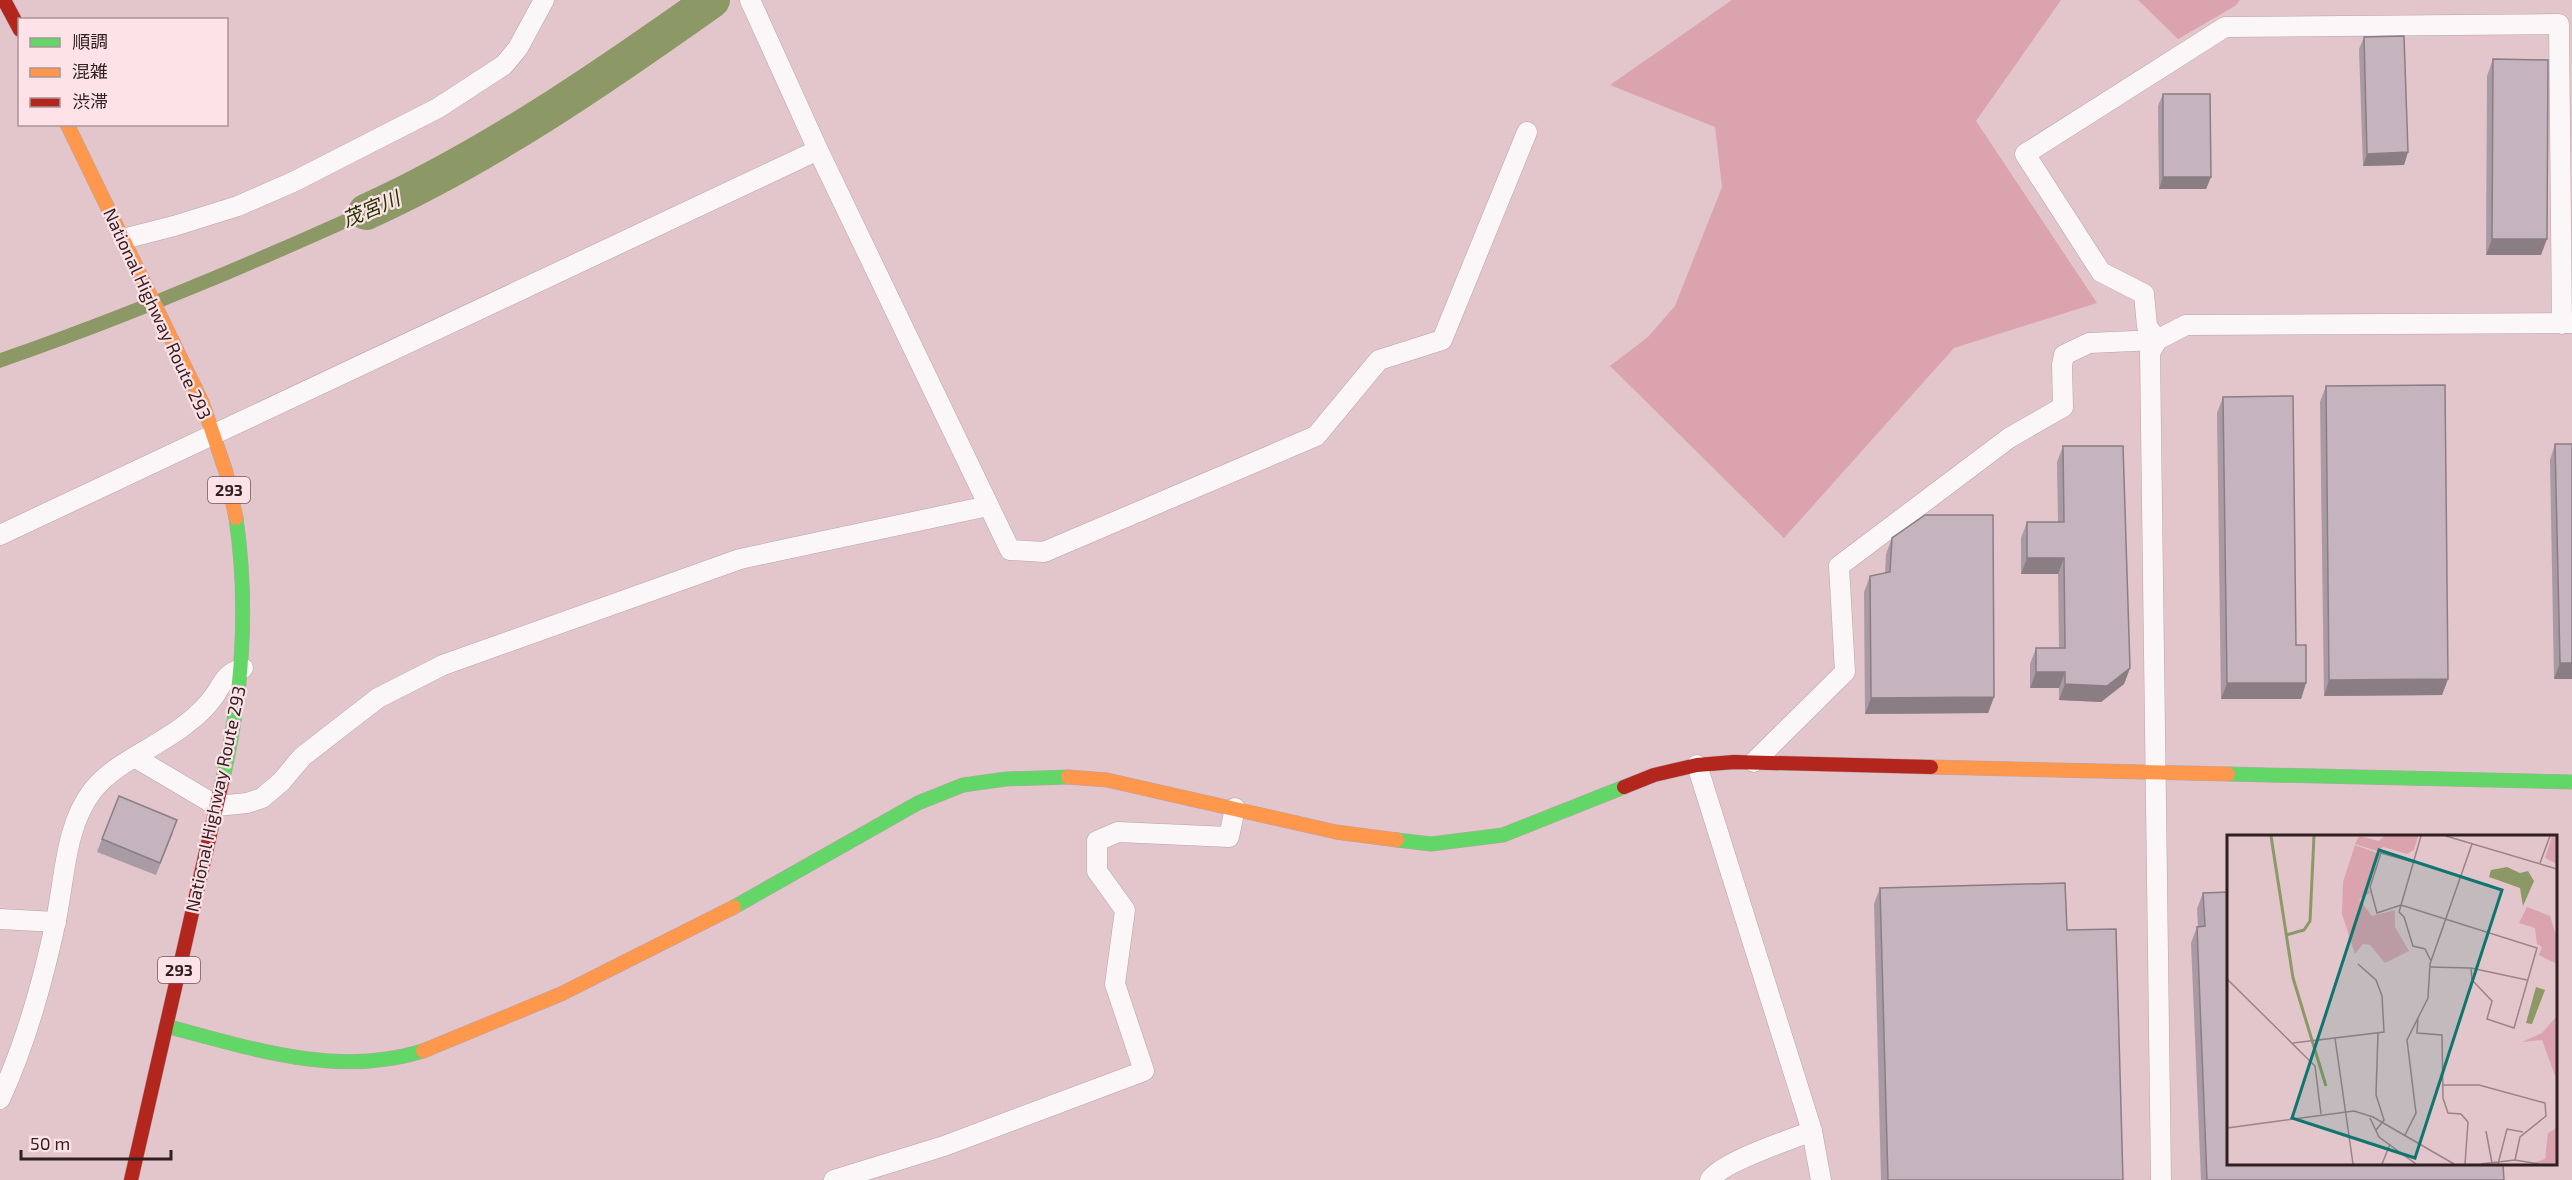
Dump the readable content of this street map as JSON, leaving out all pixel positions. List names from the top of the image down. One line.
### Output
{"streets":{"main road":["National Highway Route 293","293"]},"water":["茂宮川"],"legend":["順調","混雑","渋滞"],"scale_bar":"50 m"}
